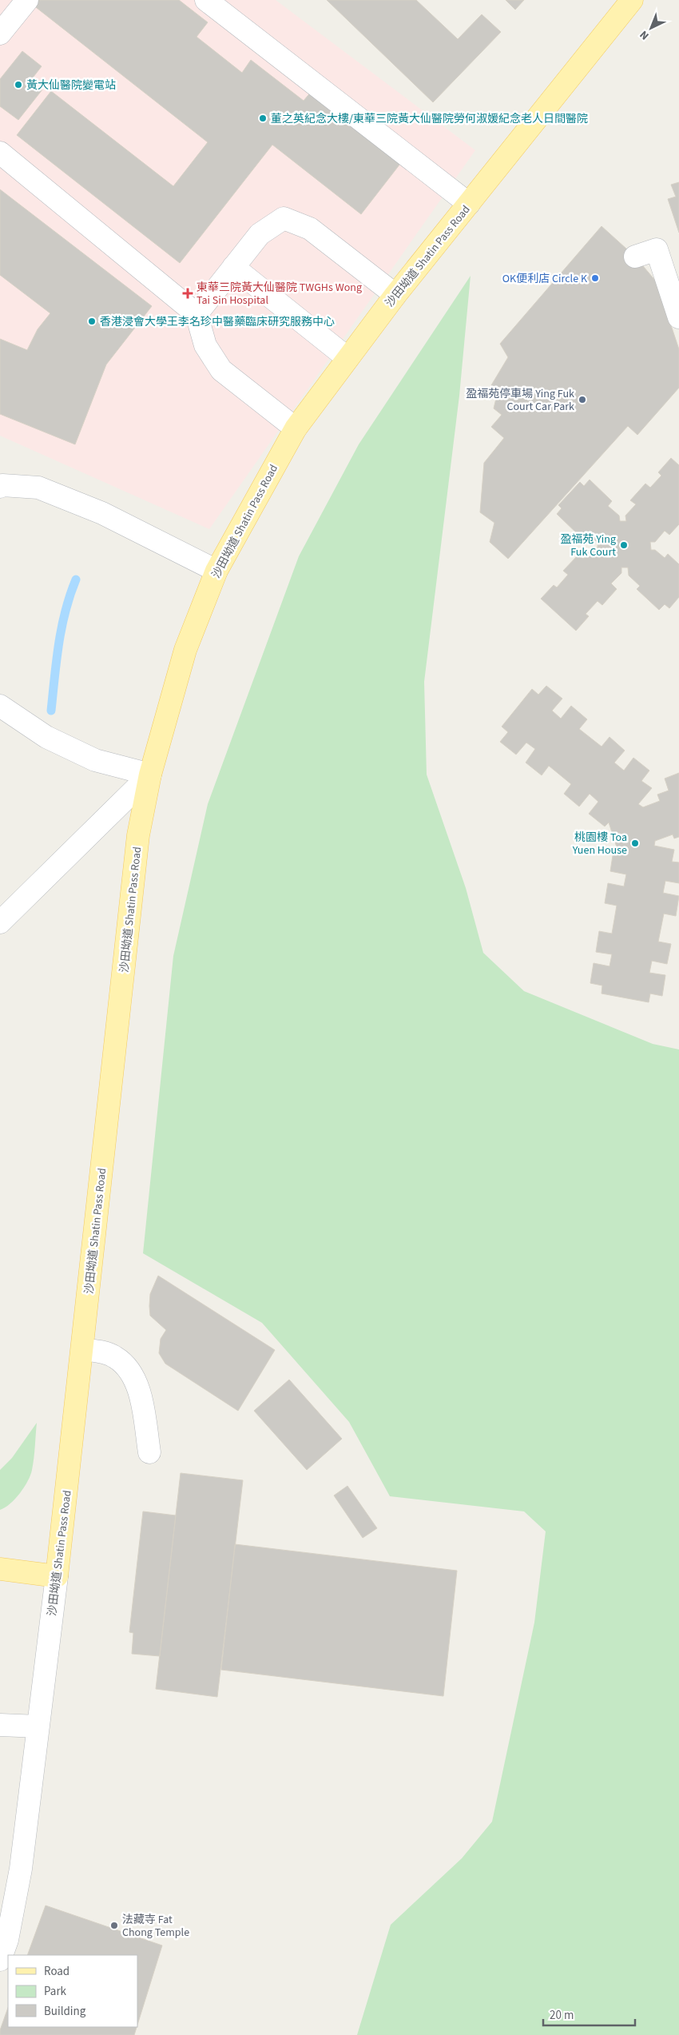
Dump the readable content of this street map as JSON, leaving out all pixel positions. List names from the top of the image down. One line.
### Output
{"streets":{"main road":["沙田坳道 Shatin Pass Road"]},"places":{"other":["黃大仙醫院變電站","董之英紀念大樓/東華三院黃大仙醫院勞何淑媛紀念老人日間醫院","OK便利店 Circle K","香港浸會大學王李名珍中醫藥臨床研究服務中心","盈福苑停車場 Ying Fuk Court Car Park","盈福苑 Ying Fuk Court","桃園樓 Toa Yuen House","法藏寺 Fat Chong Temple"],"health":["東華三院黃大仙醫院 TWGHs Wong Tai Sin Hospital"]},"legend":["Road","Park","Building"],"scale_bar":"20 m","north":"bottom left"}
